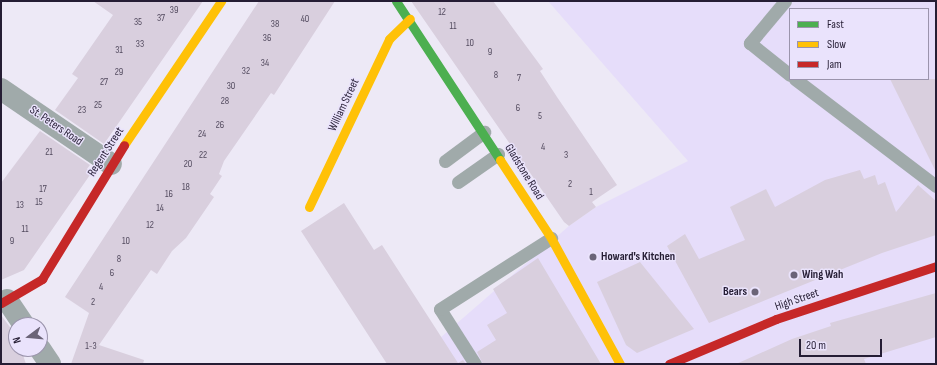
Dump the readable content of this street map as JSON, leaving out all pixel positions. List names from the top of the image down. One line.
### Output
{"streets":{"street":["William Street","St. Peters Road","Regent Street","Gladstone Road","High Street"]},"crossings":[["William Street","Gladstone Road"],["St. Peters Road","Regent Street"]],"places":["Howard's Kitchen","Wing Wah","Bears"],"house_numbers":["39","12","37","40","35","38","11","36","10","33","31","9","34","32","29","8","7","27","30","28","25","6","23","5","26","24","4","21","22","3","20","2","18","17","1","16","15","13","14","12","11","9","10","8","6","4","2","1-3"],"legend":["Fast","Slow","Jam"],"scale_bar":"20 m","north":"left"}
